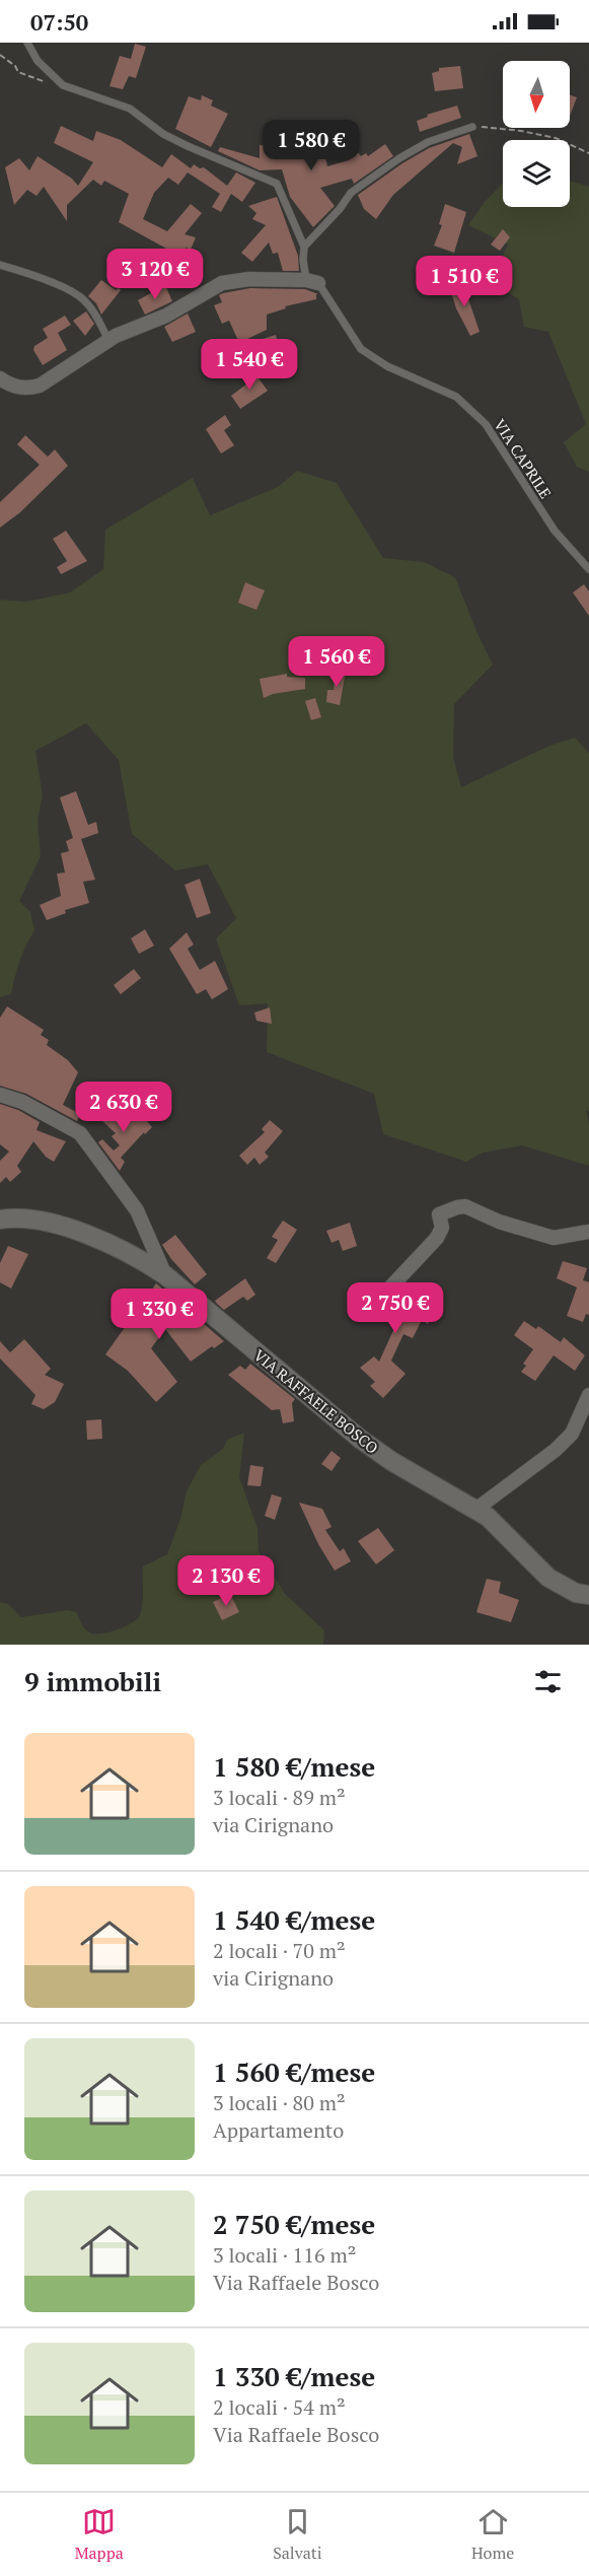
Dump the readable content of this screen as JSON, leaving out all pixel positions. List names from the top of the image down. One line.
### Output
{"streets":{"street":["VIA RAFFAELE BOSCO"],"lane":["VIA CAPRILE"]},"north":"bottom","page":{"status":"07:50","price":["1 580 €","3 120 €","1 510 €","1 540 €","1 560 €","2 630 €","2 750 €","1 330 €","2 130 €"],"heading":"9 immobili","list":[{"name":"1 580 €/mese","note":"3 locali · 89 m² · via Cirignano"},{"name":"1 540 €/mese","note":"2 locali · 70 m² · via Cirignano"},{"name":"1 560 €/mese","note":"3 locali · 80 m² · Appartamento"},{"name":"2 750 €/mese","note":"3 locali · 116 m² · Via Raffaele Bosco"},{"name":"1 330 €/mese","note":"2 locali · 54 m² · Via Raffaele Bosco"}],"tabs":["Mappa","Salvati","Home"]}}
